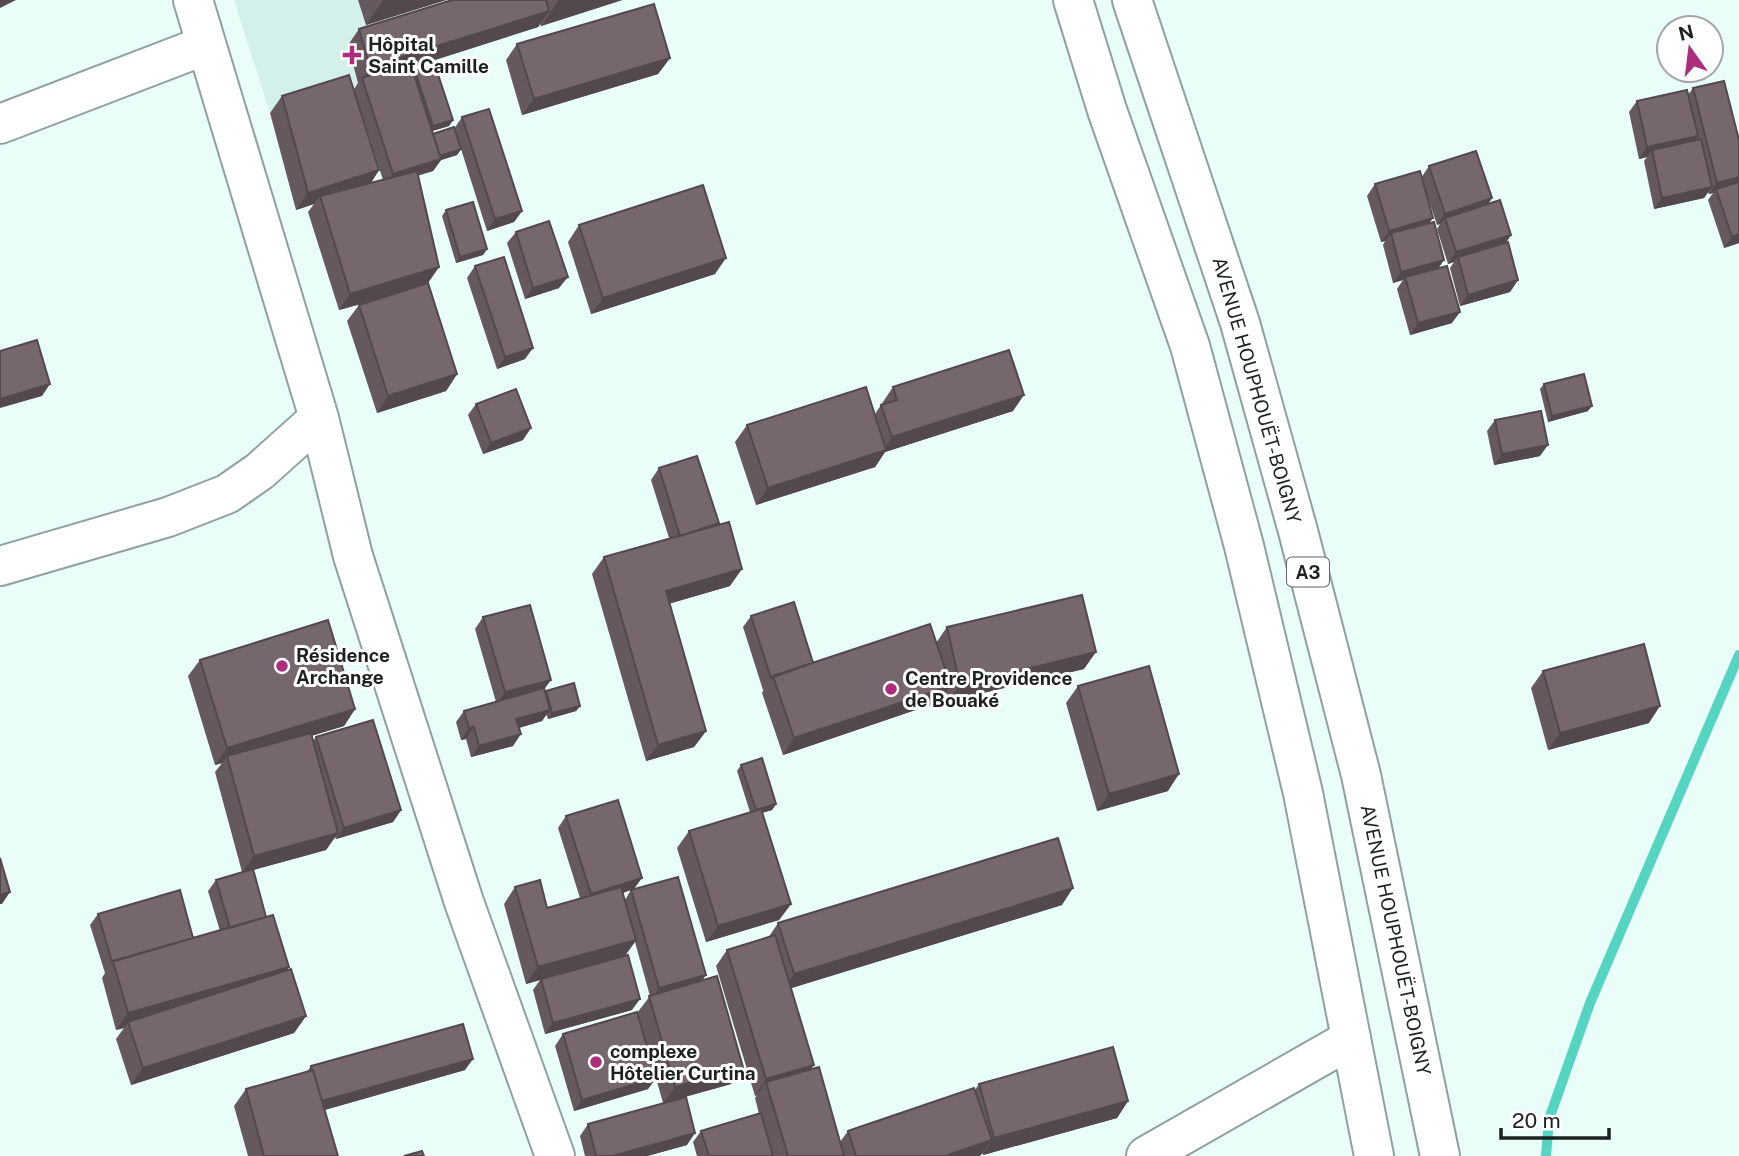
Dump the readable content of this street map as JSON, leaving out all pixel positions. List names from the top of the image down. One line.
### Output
{"streets":{"main road":["AVENUE HOUPHOUËT-BOIGNY","A3"]},"places":{"health":["Hôpital Saint Camille"],"other":["Résidence Archange","Centre Providence de Bouaké","complexe Hôtelier Curtina"]},"scale_bar":"20 m","north":"top"}
